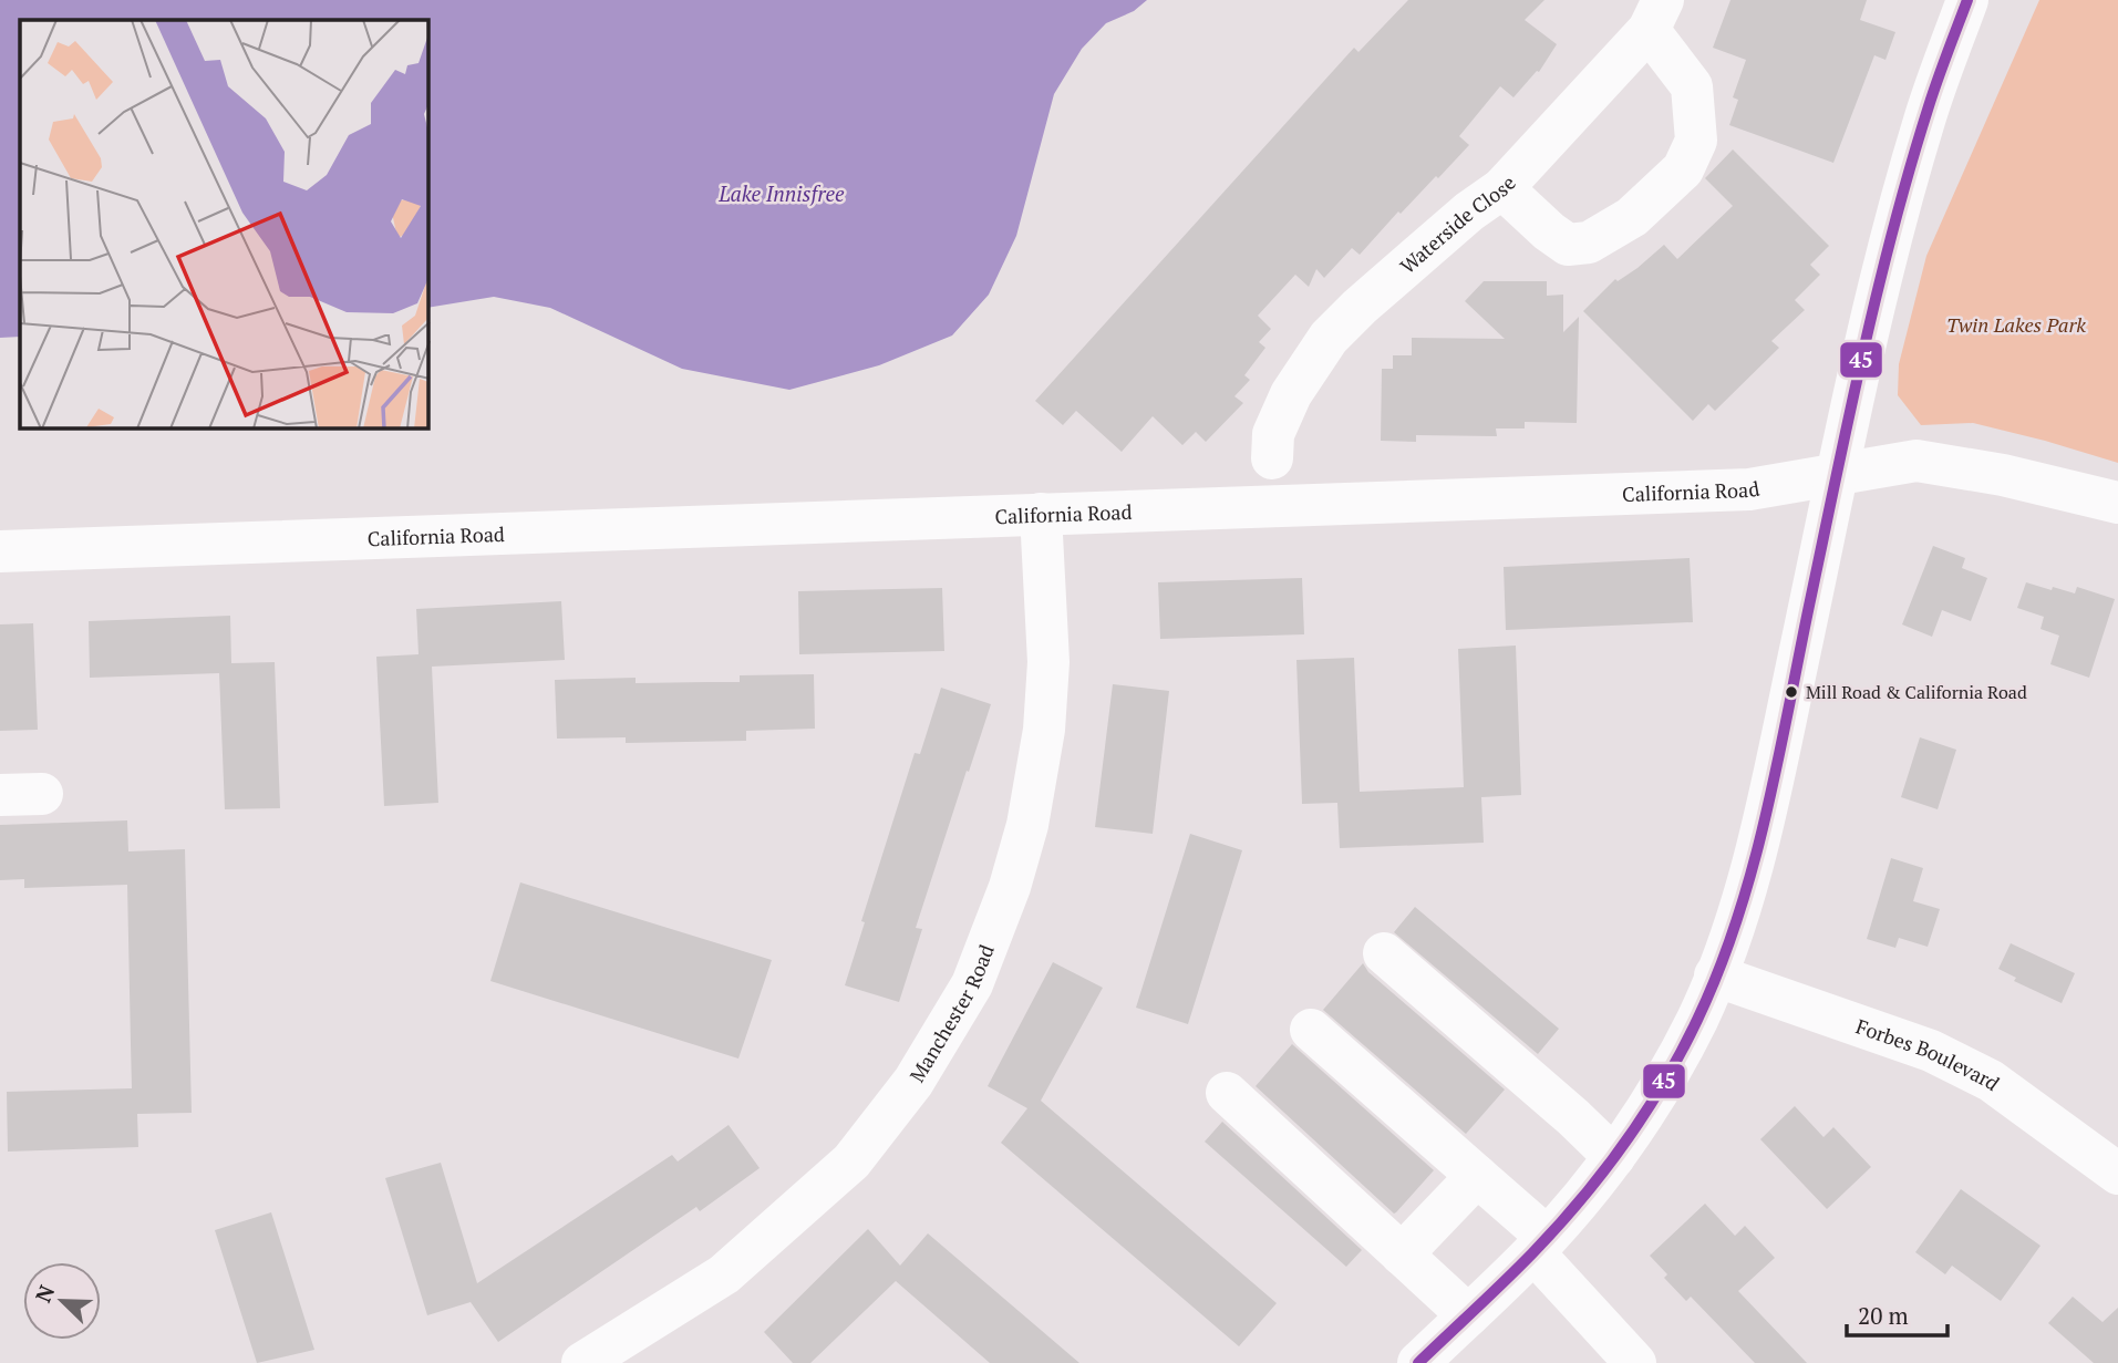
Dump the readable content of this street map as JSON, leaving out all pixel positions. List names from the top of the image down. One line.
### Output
{"streets":{"main road":["Waterside Close","California Road","Manchester Road","Forbes Boulevard"]},"crossings":[["California Road","Manchester Road"]],"water":["Lake Innisfree"],"parks":["Twin Lakes Park"],"places":["Mill Road & California Road"],"lines":["transit line 45"],"scale_bar":"20 m","north":"top left"}
